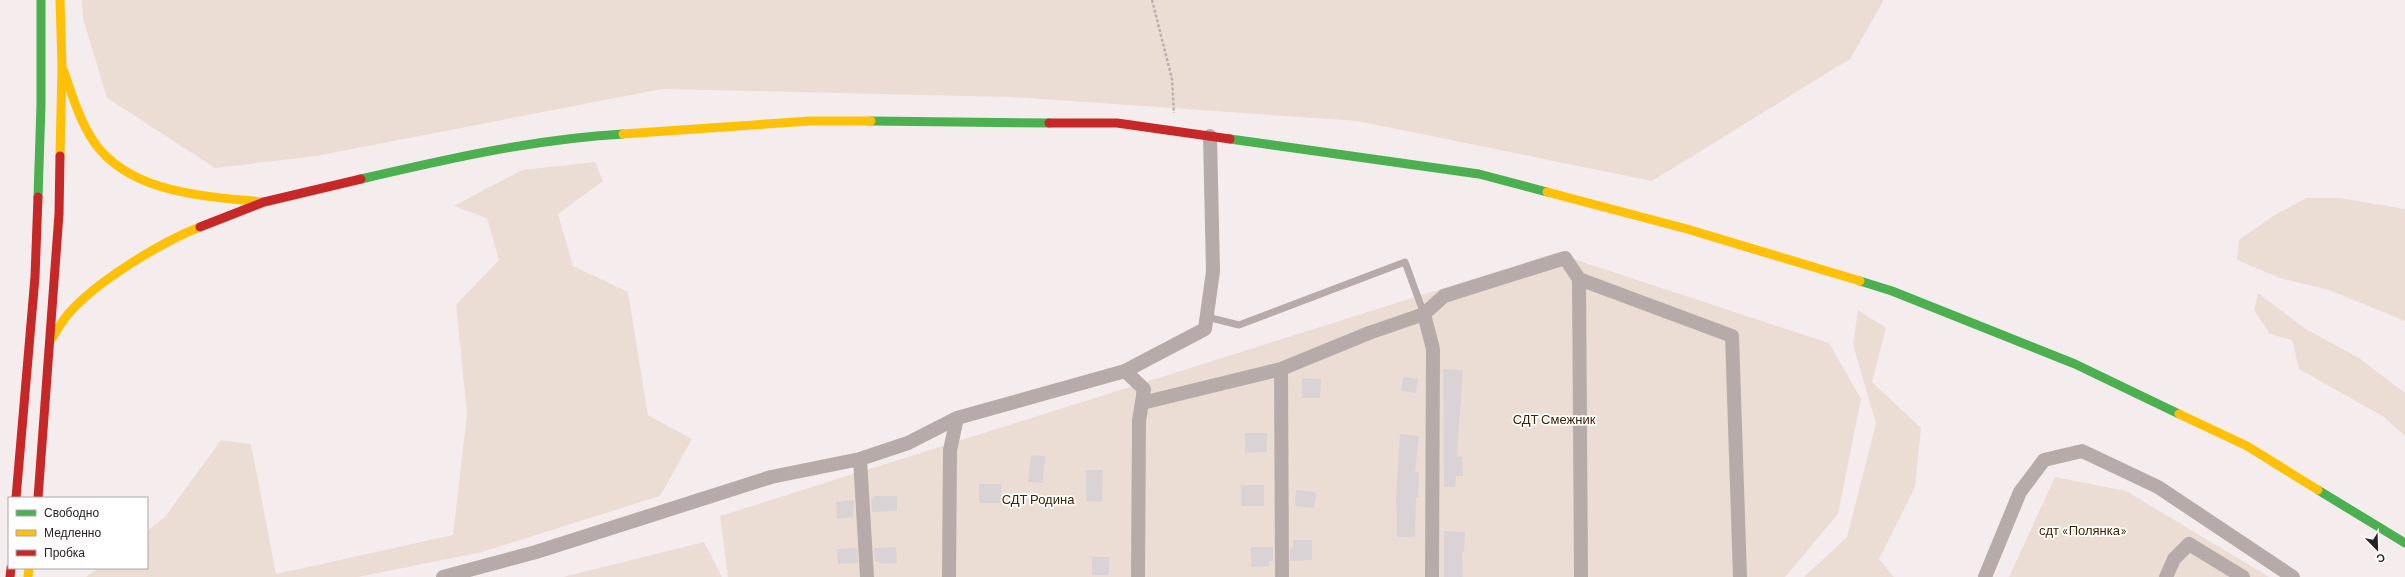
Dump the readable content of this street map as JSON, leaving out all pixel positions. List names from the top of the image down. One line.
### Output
{"parks":["СДТ Смежник","СДТ Родина","сдт «Полянка»"],"legend":["Свободно","Медленно","Пробка"],"north":"bottom right"}
